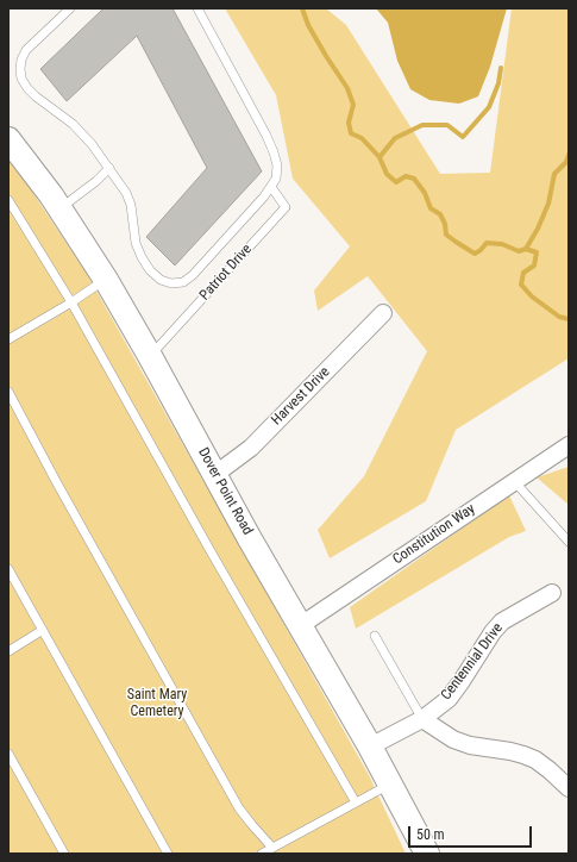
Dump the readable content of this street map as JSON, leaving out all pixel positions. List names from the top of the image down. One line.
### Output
{"streets":{"main road":["Dover Point Road"],"street":["Harvest Drive","Constitution Way","Centennial Drive"],"lane":["Patriot Drive"]},"crossings":[["Patriot Drive","Dover Point Road"],["Harvest Drive","Dover Point Road"],["Dover Point Road","Constitution Way"],["Dover Point Road","Centennial Drive"]],"parks":["Saint Mary Cemetery"],"scale_bar":"50 m"}
